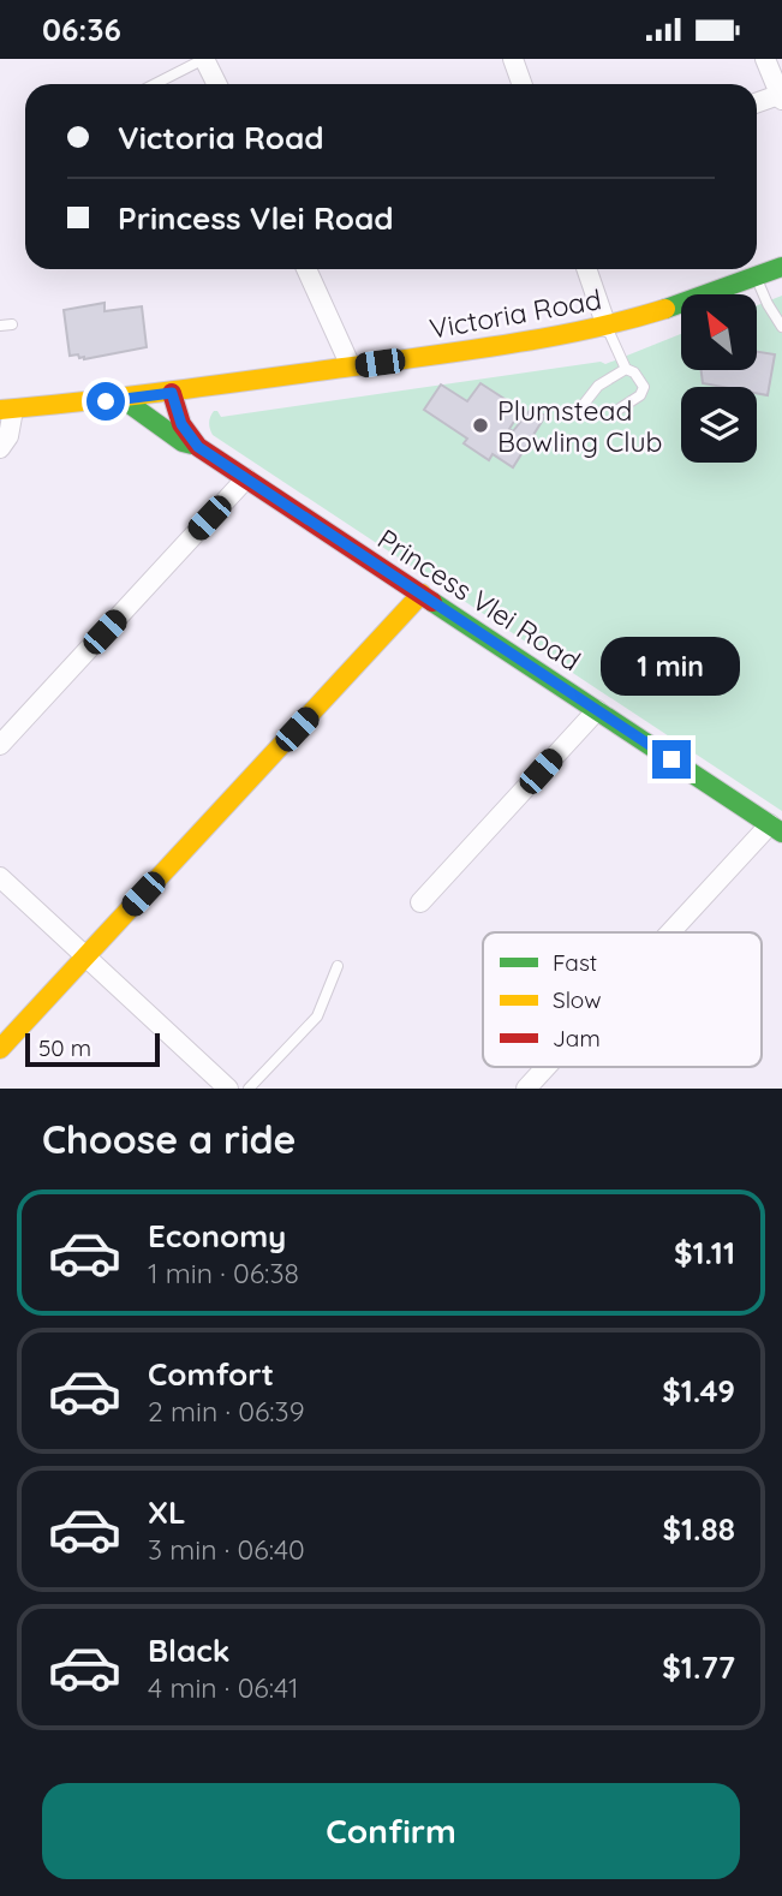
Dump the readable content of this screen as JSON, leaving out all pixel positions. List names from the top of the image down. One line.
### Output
{"streets":{"street":["Victoria Road","Princess Vlei Road"]},"crossings":[["Victoria Road","Princess Vlei Road"]],"places":["Plumstead Bowling Club"],"legend":["Fast","Slow","Jam"],"scale_bar":"50 m","north":"top left","page":{"status":"06:36","banner":["Victoria Road","Princess Vlei Road"],"bubble":"1 min","scale":"50 m","heading":"Choose a ride","list":[{"name":"Economy","note":"1 min · 06:38","value":"$1.11"},{"name":"Comfort","note":"2 min · 06:39","value":"$1.49"},{"name":"XL","note":"3 min · 06:40","value":"$1.88"},{"name":"Black","note":"4 min · 06:41","value":"$1.77"}],"buttons":"Confirm"}}
